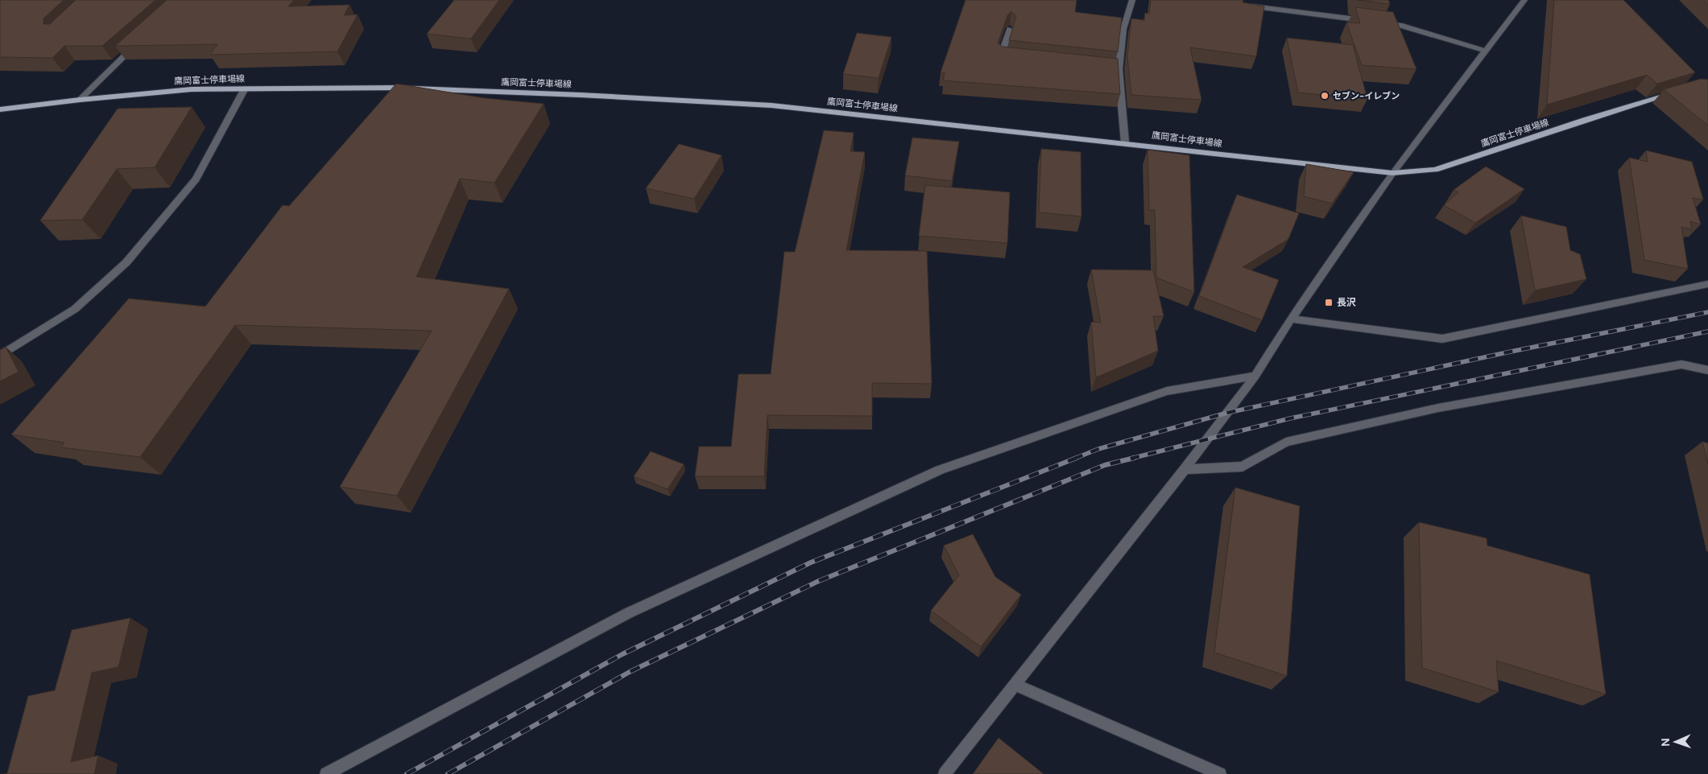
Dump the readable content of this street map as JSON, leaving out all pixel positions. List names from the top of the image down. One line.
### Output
{"streets":{"main road":["鷹岡富士停車場線"]},"places":{"other":["セブン-イレブン"],"transit":["長沢"]},"north":"left"}
